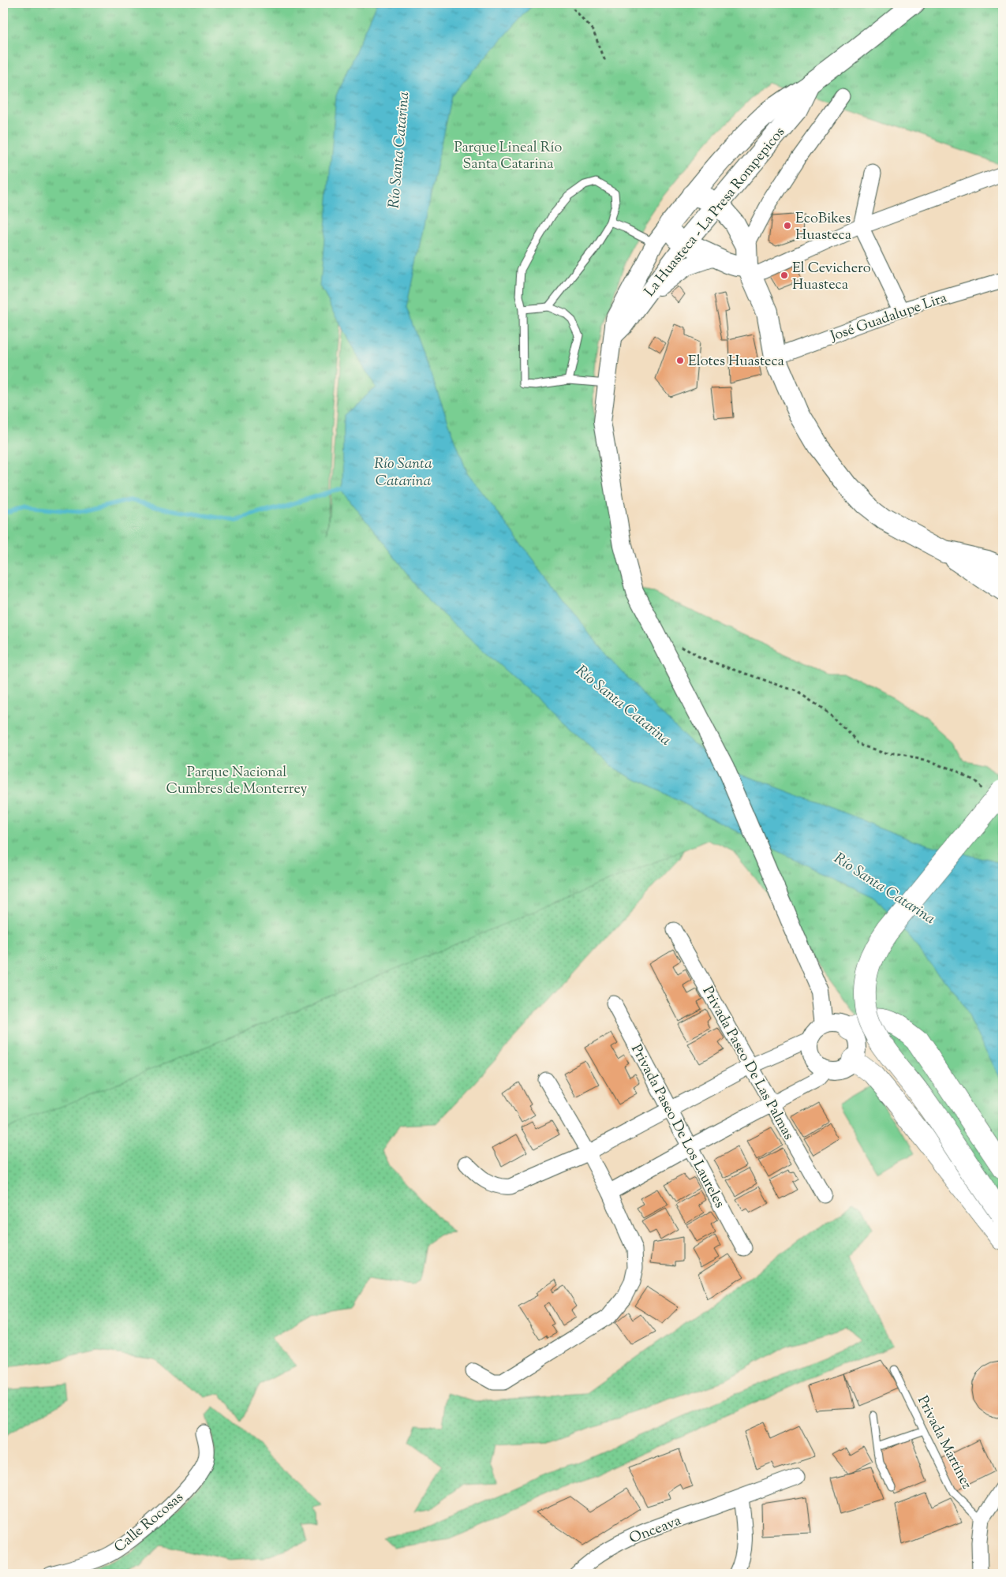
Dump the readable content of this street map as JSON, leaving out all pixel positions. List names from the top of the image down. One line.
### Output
{"streets":{"main road":["La Huasteca - La Presa Rompepicos"],"street":["José Guadalupe Lira","Privada Paseo De Las Palmas","Privada Paseo De Los Laureles","Calle Rocosas","Onceava"],"lane":["Privada Martínez"]},"water":["Río Santa Catarina"],"parks":["Parque Lineal Río Santa Catarina","Parque Nacional Cumbres de Monterrey"],"places":["EcoBikes Huasteca","El Cevichero Huasteca","Elotes Huasteca"]}
